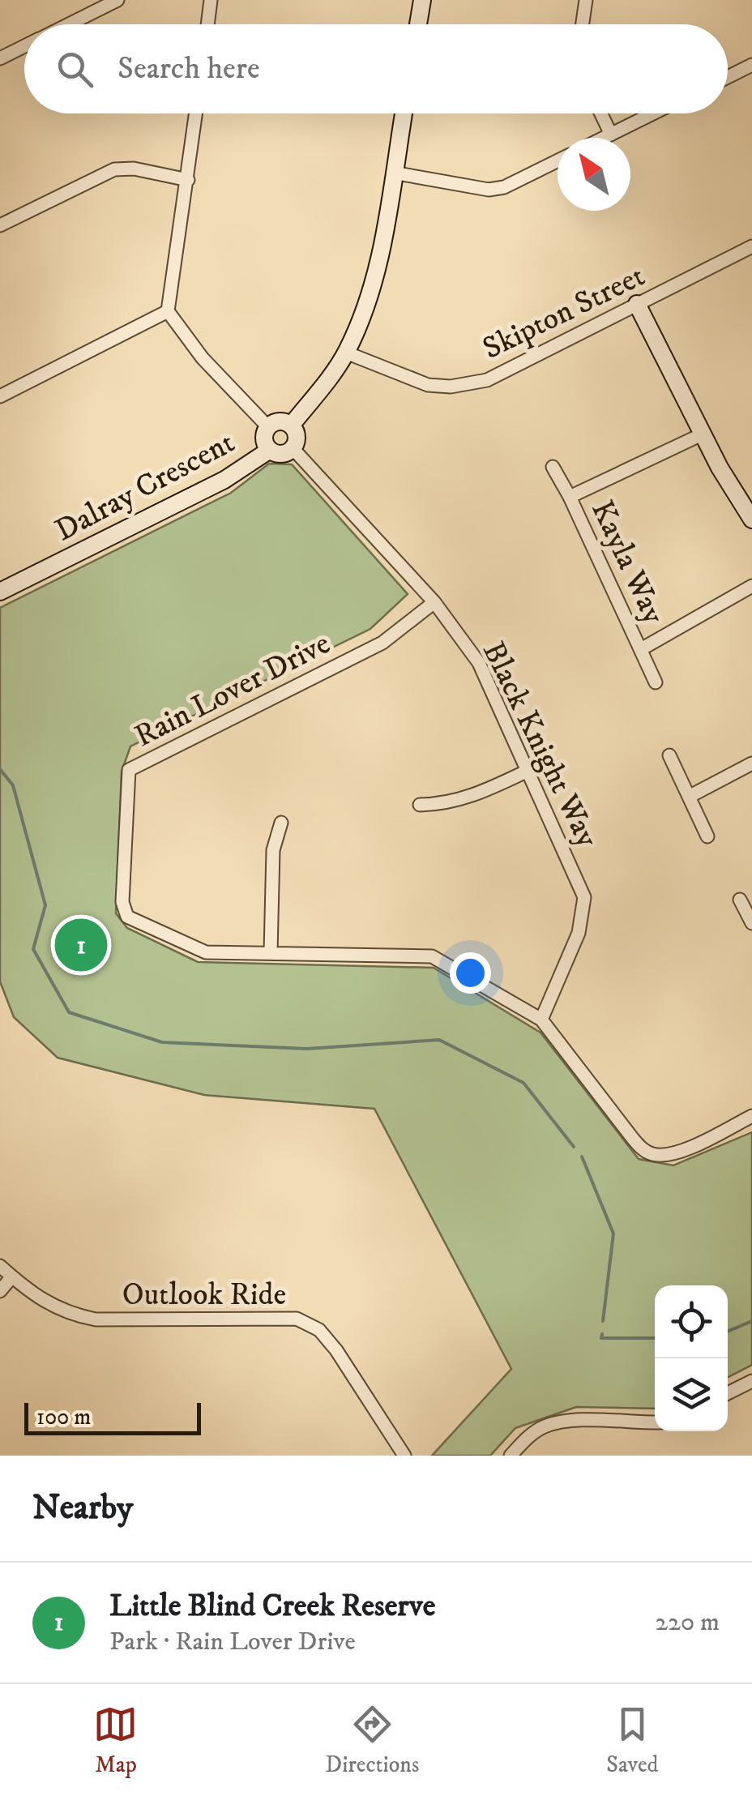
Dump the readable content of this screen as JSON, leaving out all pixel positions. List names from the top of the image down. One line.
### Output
{"streets":{"street":["Skipton Street","Dalray Crescent","Kayla Way","Rain Lover Drive","Black Knight Way","Outlook Ride"]},"crossings":[["Dalray Crescent","Black Knight Way"],["Rain Lover Drive","Black Knight Way"]],"scale_bar":"100 m","north":"top left","page":{"search":"Search here","pins":"1","scale":"100 m","heading":"Nearby","list":[{"mark":"1","name":"Little Blind Creek Reserve","note":"Park · Rain Lover Drive","value":"220 m"}],"nav":["Map","Directions","Saved"]}}
